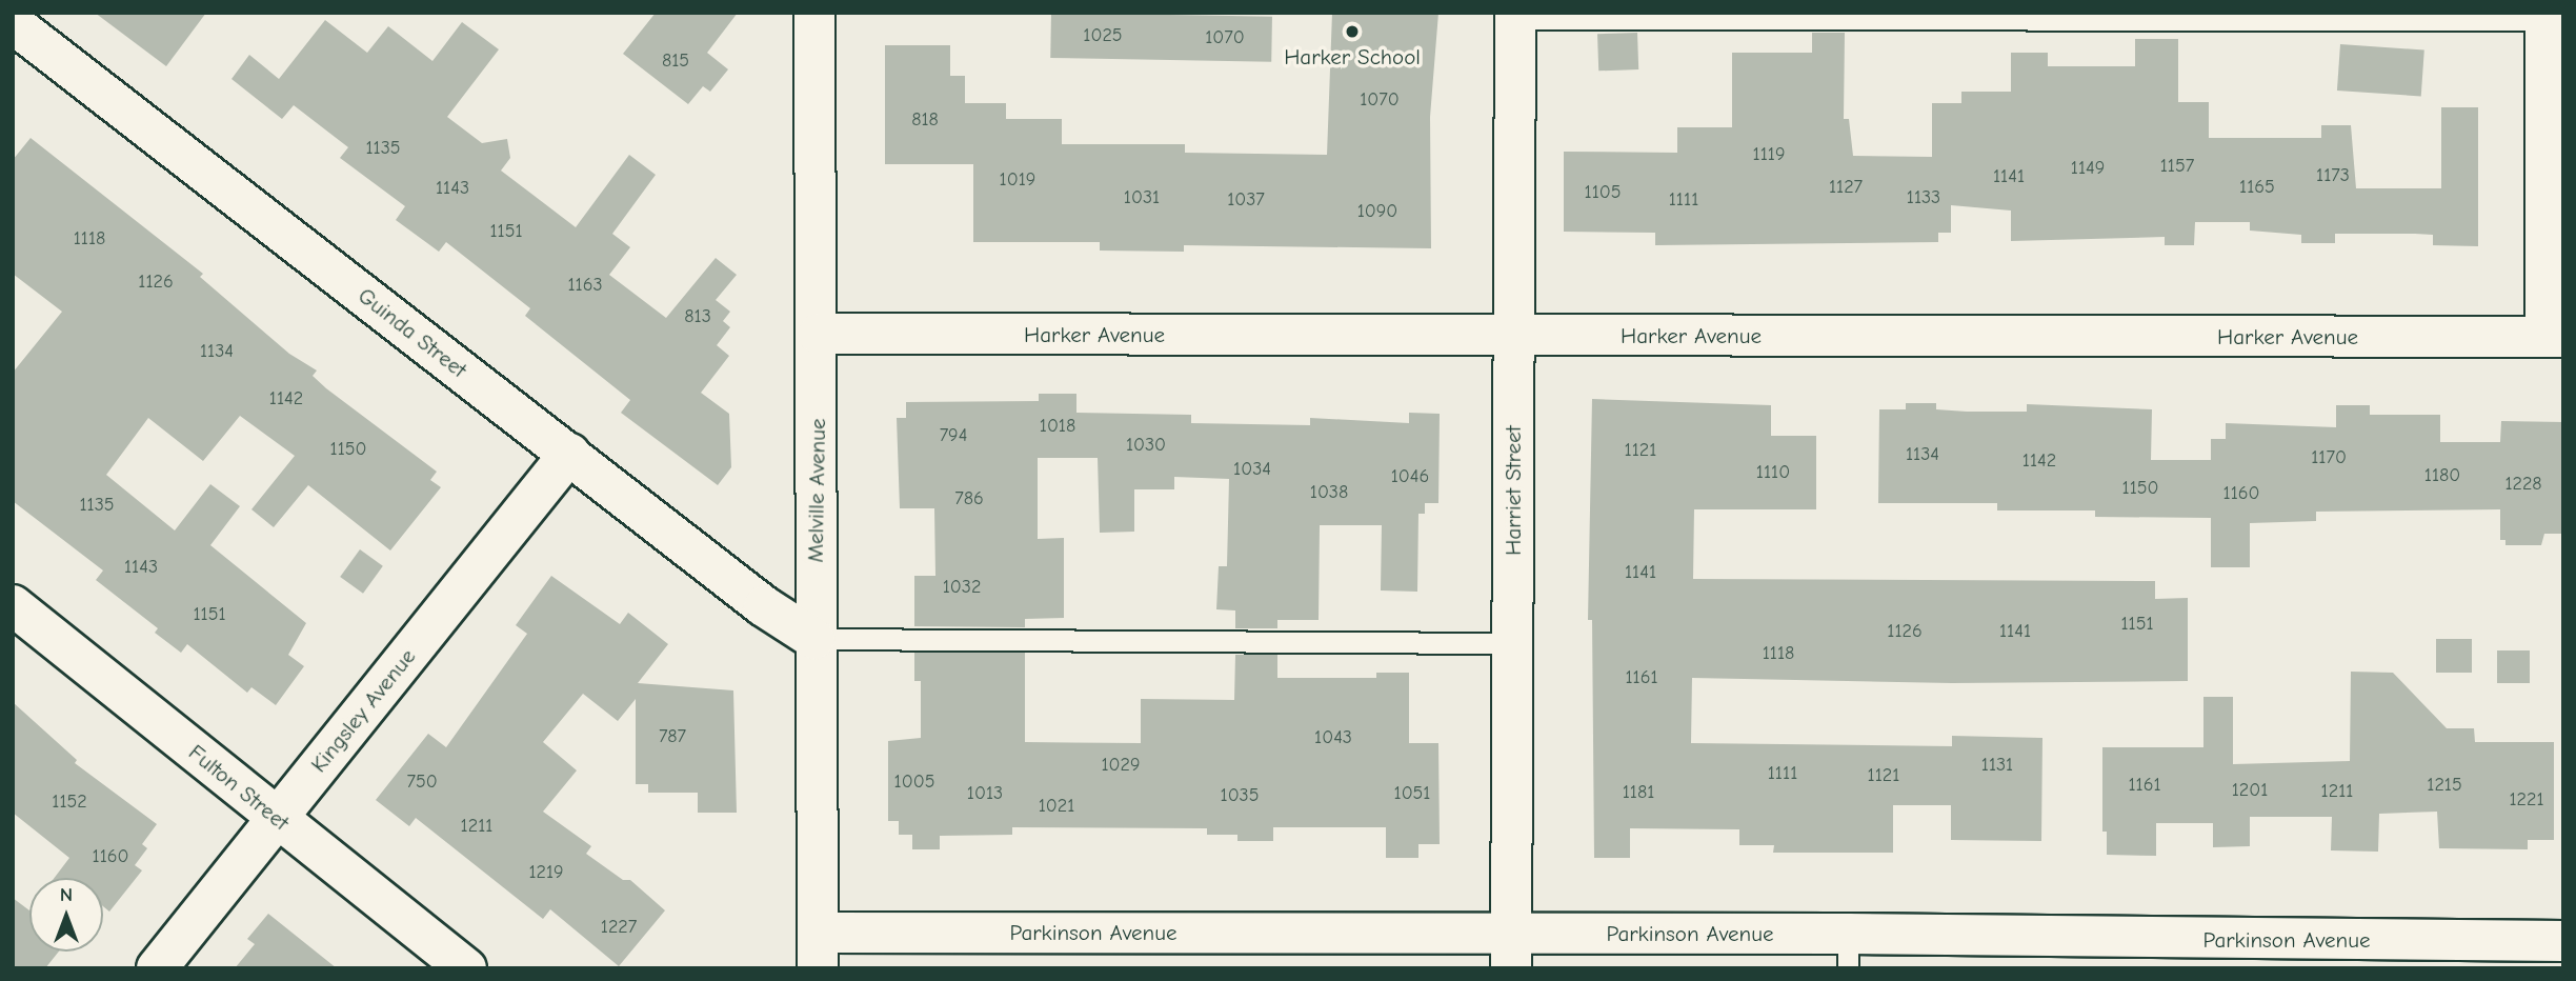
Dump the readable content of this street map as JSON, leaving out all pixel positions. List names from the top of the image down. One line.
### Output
{"streets":{"street":["Guinda Street","Harker Avenue","Melville Avenue","Harriet Street","Kingsley Avenue","Fulton Street","Parkinson Avenue"]},"crossings":[["Guinda Street","Melville Avenue"],["Guinda Street","Kingsley Avenue"],["Harker Avenue","Melville Avenue"],["Harker Avenue","Harriet Street"],["Melville Avenue","Parkinson Avenue"],["Harriet Street","Parkinson Avenue"],["Kingsley Avenue","Fulton Street"]],"places":["Harker School"],"house_numbers":["1025","1070","815","1070","818","1135","1119","1157","1149","1173","1141","1019","1127","1165","1143","1105","1031","1133","1037","1111","1090","1151","1118","1126","1163","813","1134","1142","1018","794","1030","1150","1121","1134","1170","1142","1034","1110","1180","1046","1228","1150","1038","1160","786","1135","1143","1141","1032","1151","1151","1126","1141","1118","1161","787","1043","1029","1131","1111","1121","750","1005","1161","1215","1201","1211","1181","1013","1051","1035","1221","1152","1021","1211","1160","1219","1227"],"north":"top"}
